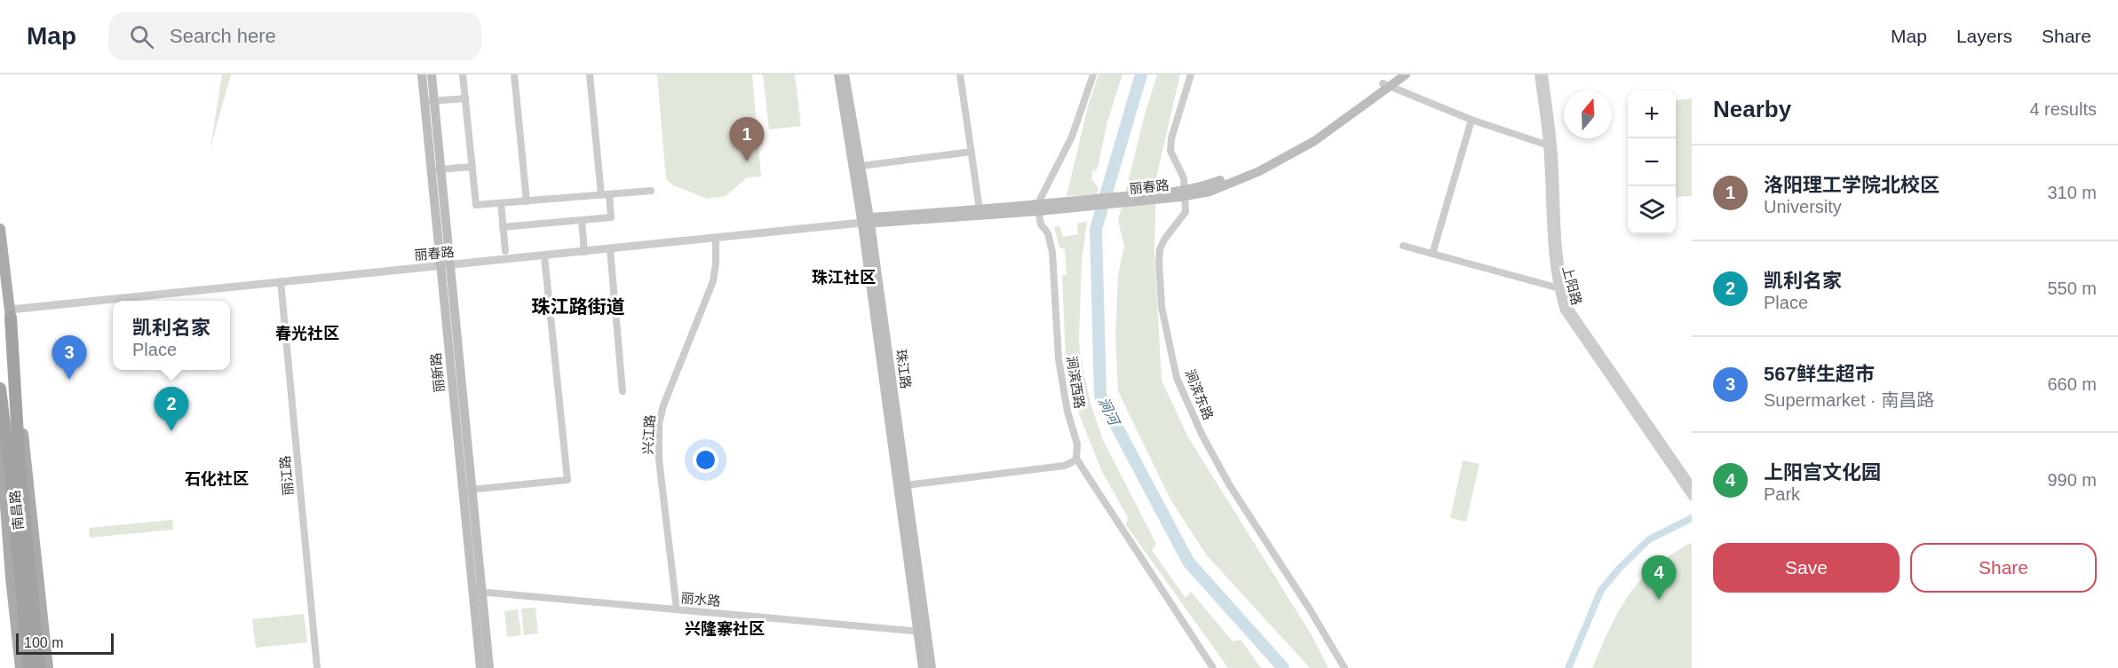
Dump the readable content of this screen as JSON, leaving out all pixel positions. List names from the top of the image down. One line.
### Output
{"streets":{"highway":["南昌路"],"main road":["丽春路","珠江路","丽新路"],"street":["上阳路","涧滨西路","涧滨东路","兴江路","丽江路","丽水路"]},"crossings":[["丽春路","珠江路"],["丽春路","丽新路"],["丽春路","涧滨西路"],["丽春路","涧滨东路"],["丽春路","兴江路"],["丽春路","丽江路"],["丽春路","南昌路"],["珠江路","丽水路"],["丽新路","丽水路"],["兴江路","丽水路"]],"districts":["珠江社区","珠江路街道","春光社区","石化社区","兴隆寨社区"],"water":["涧河"],"scale_bar":"100 m","north":"top","page":{"header":"Map","search":"Search here","nav":["Map","Layers","Share"],"heading":["Nearby","4 results"],"map_buttons":["+","−"],"pins":["1","3","2","4"],"list":[{"mark":"1","name":"洛阳理工学院北校区","note":"University","value":"310 m"},{"mark":"2","name":"凯利名家","note":"Place","value":"550 m"},{"mark":"3","name":"567鲜生超市","note":"Supermarket · 南昌路","value":"660 m"},{"mark":"4","name":"上阳宫文化园","note":"Park","value":"990 m"}],"popup":["凯利名家","Place"],"buttons":["Save","Share"],"scale":"100 m"}}
